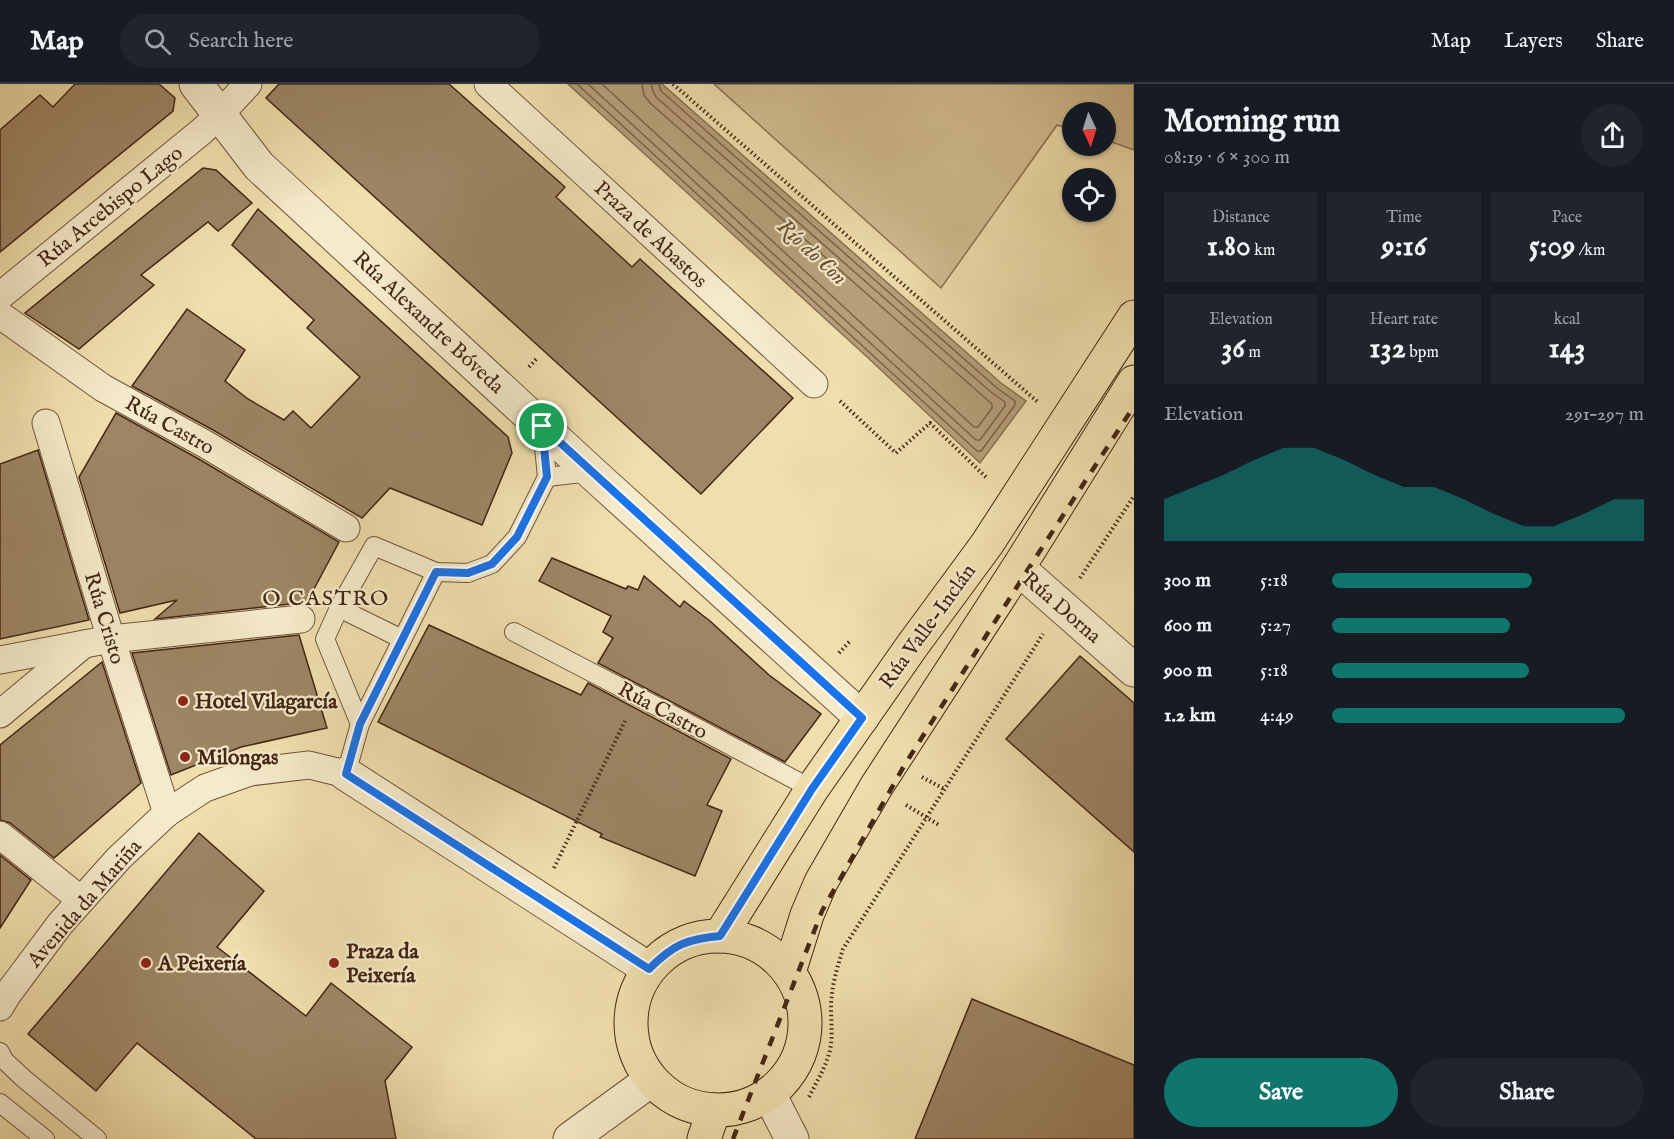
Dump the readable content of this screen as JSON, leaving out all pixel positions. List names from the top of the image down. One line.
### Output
{"streets":{"main road":["Rúa Valle-Inclán"],"street":["Rúa Arcebispo Lago","Praza de Abastos","Rúa Alexandre Bóveda","Rúa Castro","Rúa Dorna","Rúa Cristo","Avenida da Mariña"]},"crossings":[["Rúa Arcebispo Lago","Rúa Alexandre Bóveda"],["Rúa Alexandre Bóveda","Rúa Valle-Inclán"],["Rúa Castro","Rúa Valle-Inclán"],["Rúa Dorna","Rúa Valle-Inclán"],["Rúa Cristo","Avenida da Mariña"],["Rúa Valle-Inclán","Avenida da Mariña"]],"districts":["O CASTRO"],"water":["Río do Con"],"places":["Hotel Vilagarcía","Milongas","A Peixería","Praza da Peixería"],"north":"bottom","page":{"header":"Map","search":"Search here","nav":["Map","Layers","Share"],"heading":["Morning run","08:19 · 6 × 300 m"],"stats":[["Distance","1.80 km"],["Time","9:16"],["Pace","5:09 /km"],["Elevation","36 m"],["Heart rate","132 bpm"],["kcal","143"]],"chart":["Elevation","291–297 m"],"list":[{"name":"300 m","note":"5:18"},{"name":"600 m","note":"5:27"},{"name":"900 m","note":"5:18"},{"name":"1.2 km","note":"4:49"}],"buttons":["Save","Share"]}}
